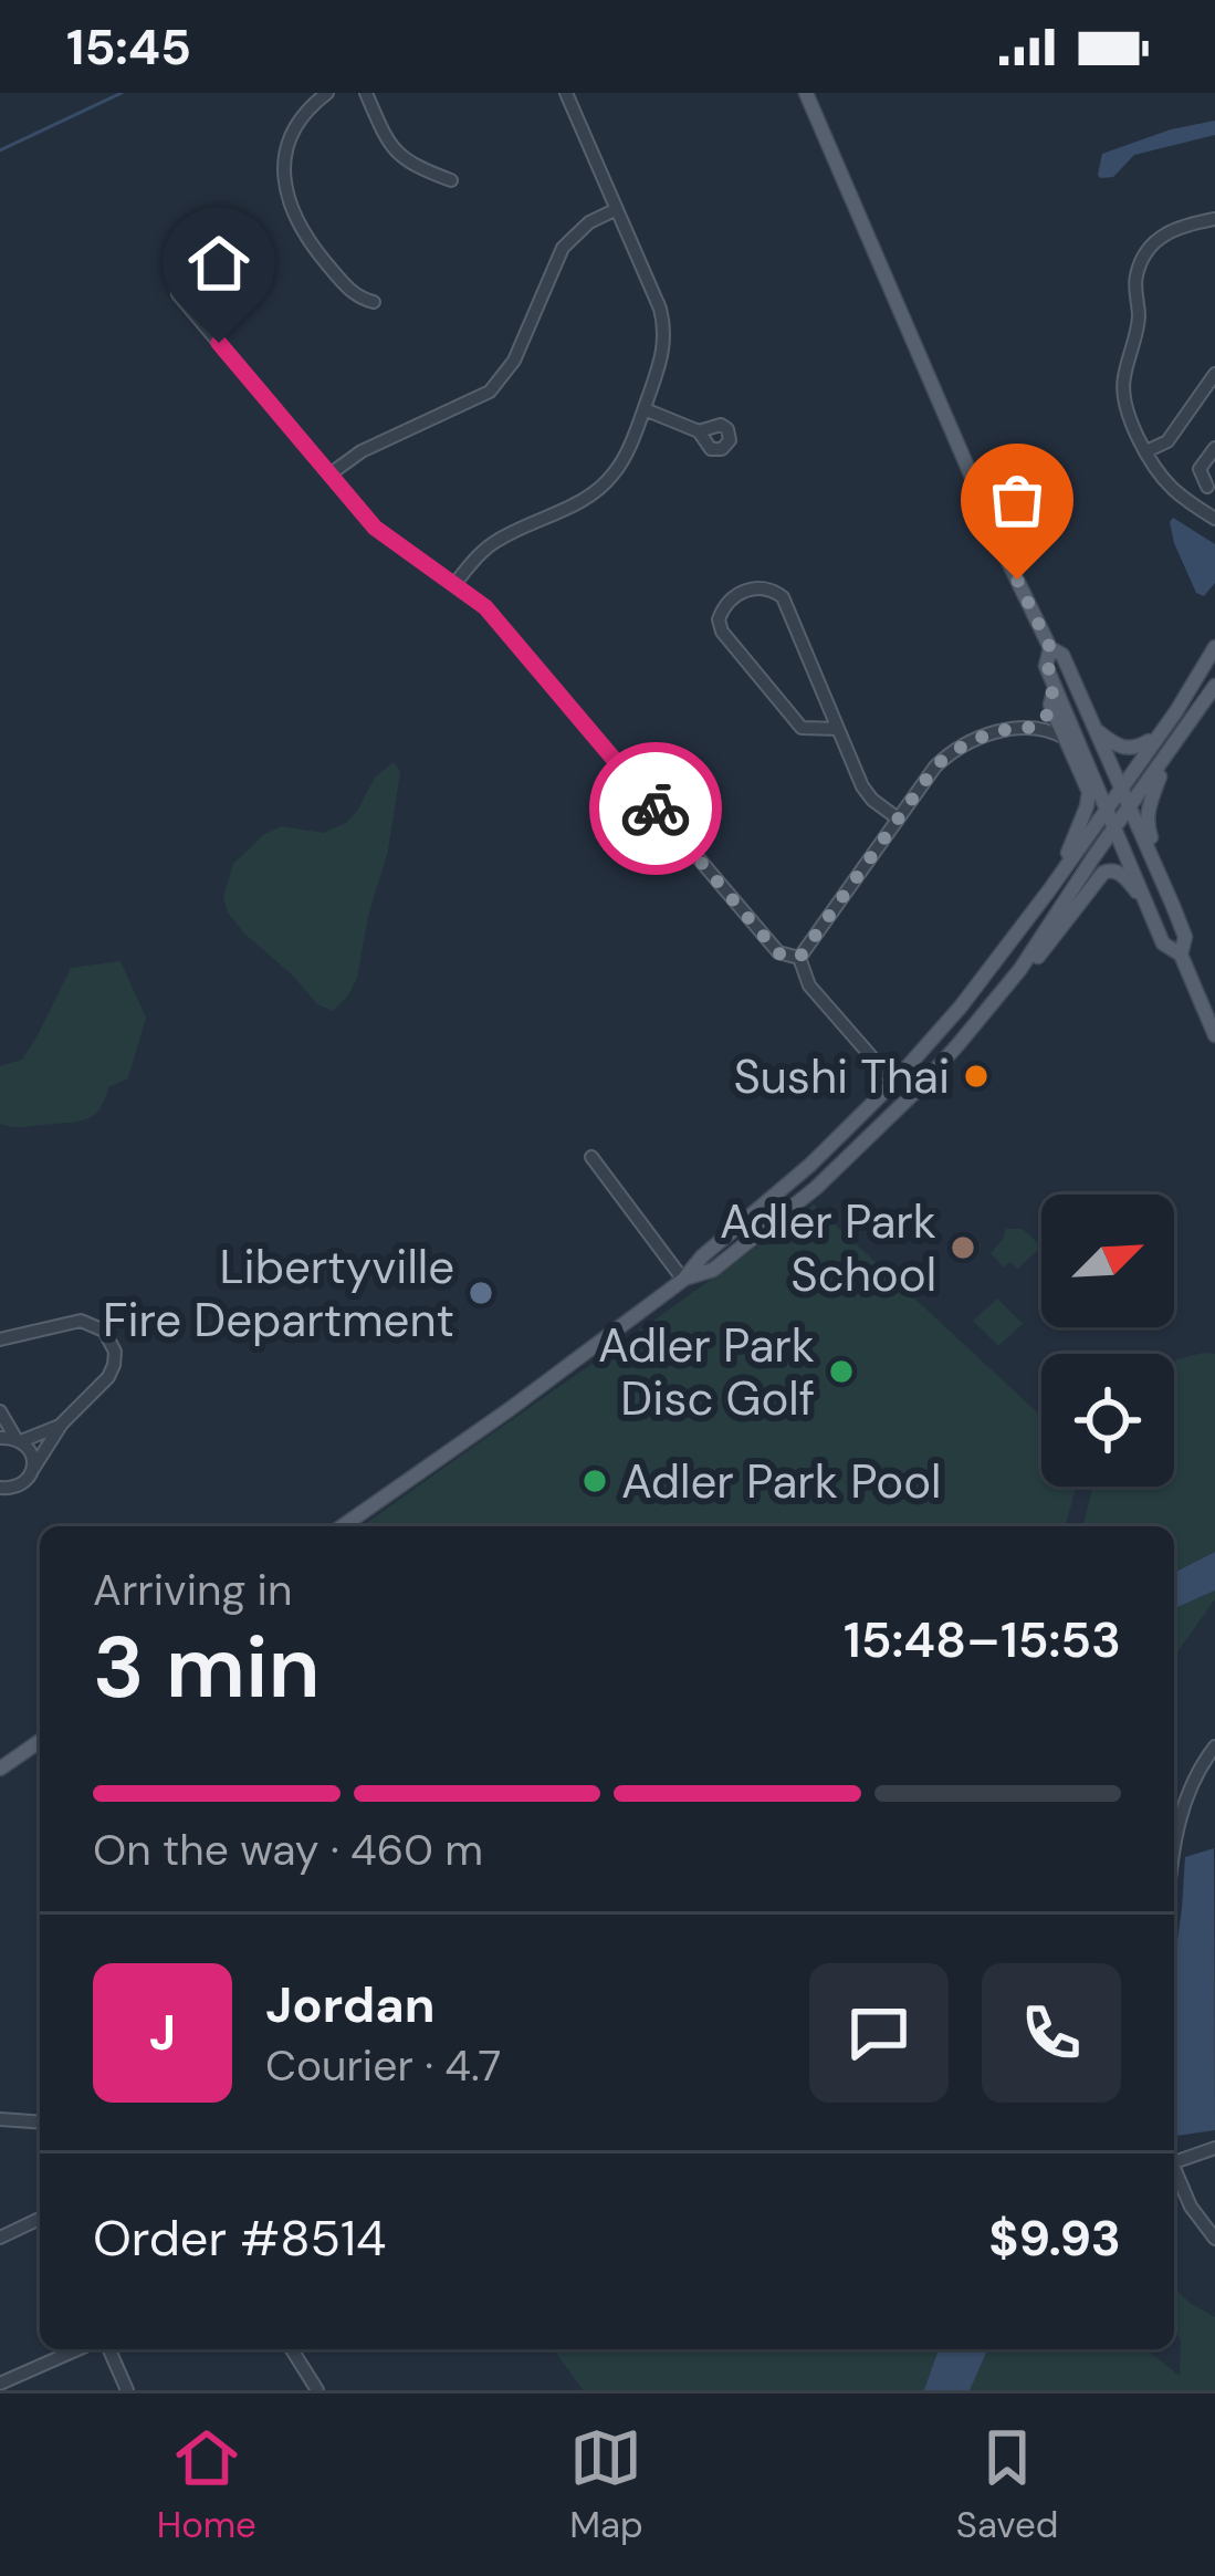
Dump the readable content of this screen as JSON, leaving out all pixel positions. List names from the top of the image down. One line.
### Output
{"places":["Sushi Thai","Adler Park School","Libertyville Fire Department","Adler Park Disc Golf","Adler Park Pool"],"north":"top right","page":{"status":"15:45","heading":["3 min","Arriving in","15:48–15:53"],"panel":["Jordan","Courier · 4.7","Order #8514","$9.93"],"bar":"On the way · 460 m","round":"J","tabs":["Home","Map","Saved"]}}
